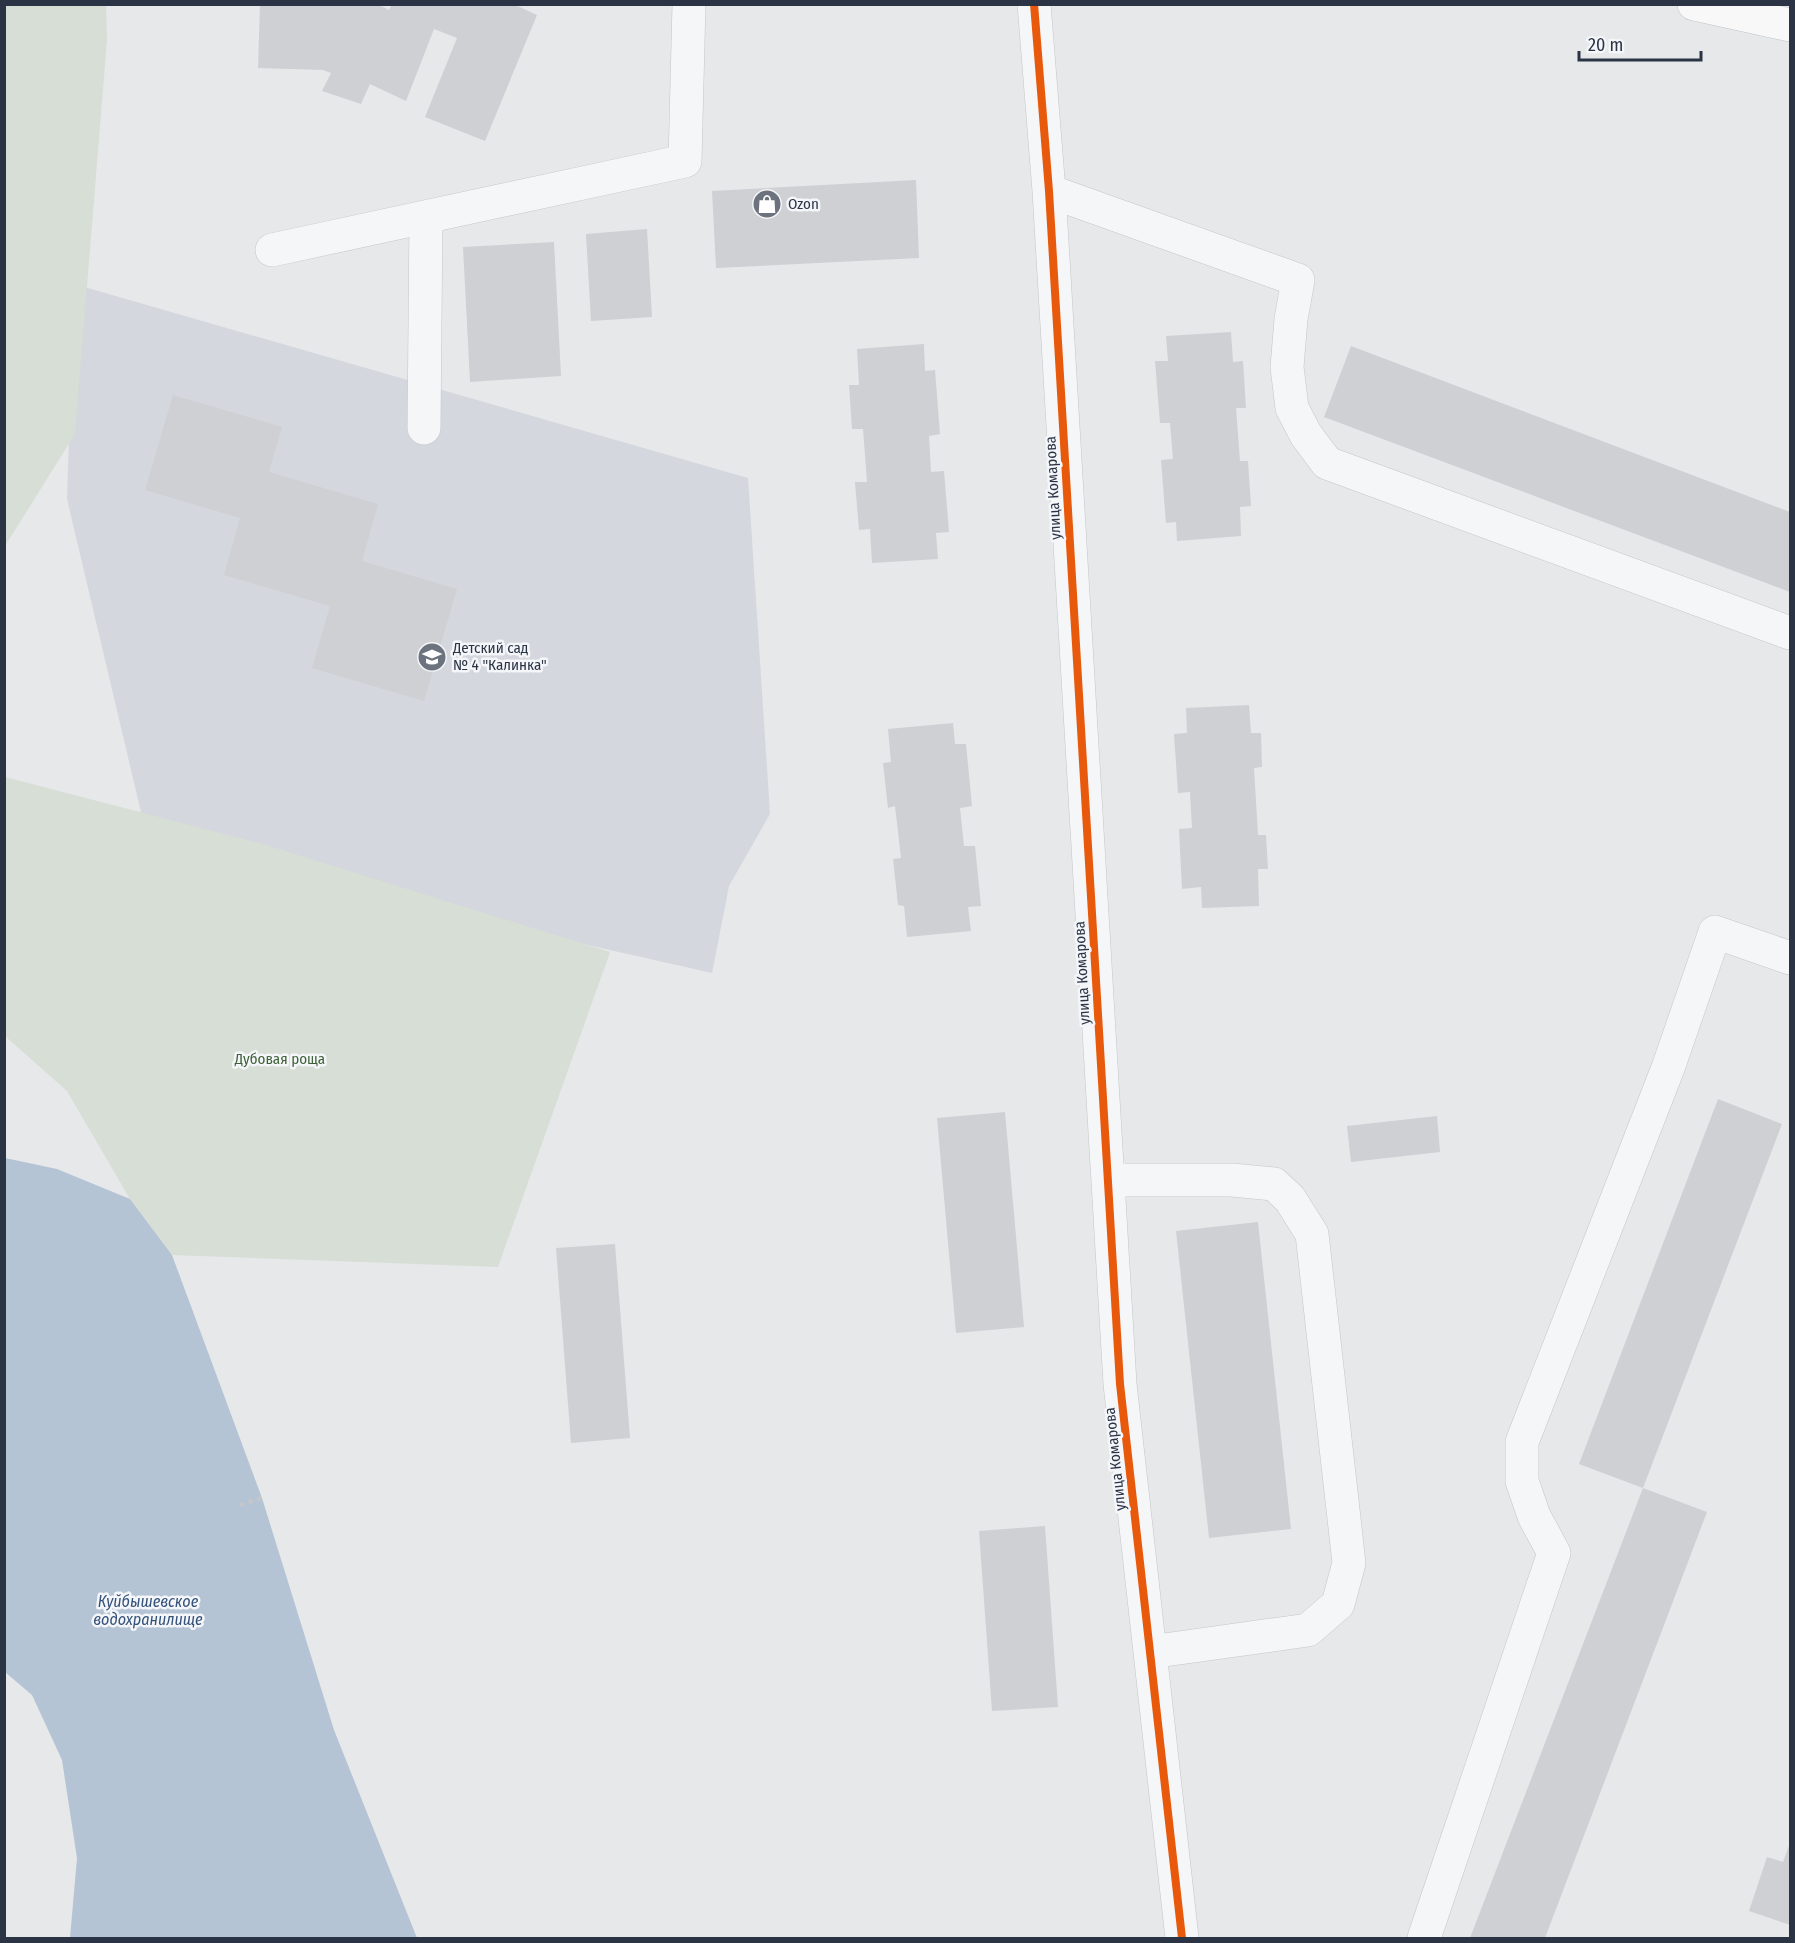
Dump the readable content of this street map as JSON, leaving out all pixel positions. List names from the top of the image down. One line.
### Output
{"streets":{"street":["улица Комарова"]},"water":["Куйбышевское водохранилище"],"parks":["Дубовая роща"],"places":{"shop":["Ozon"],"school or university":["Детский сад № 4 \"Калинка\""]},"scale_bar":"20 m"}
